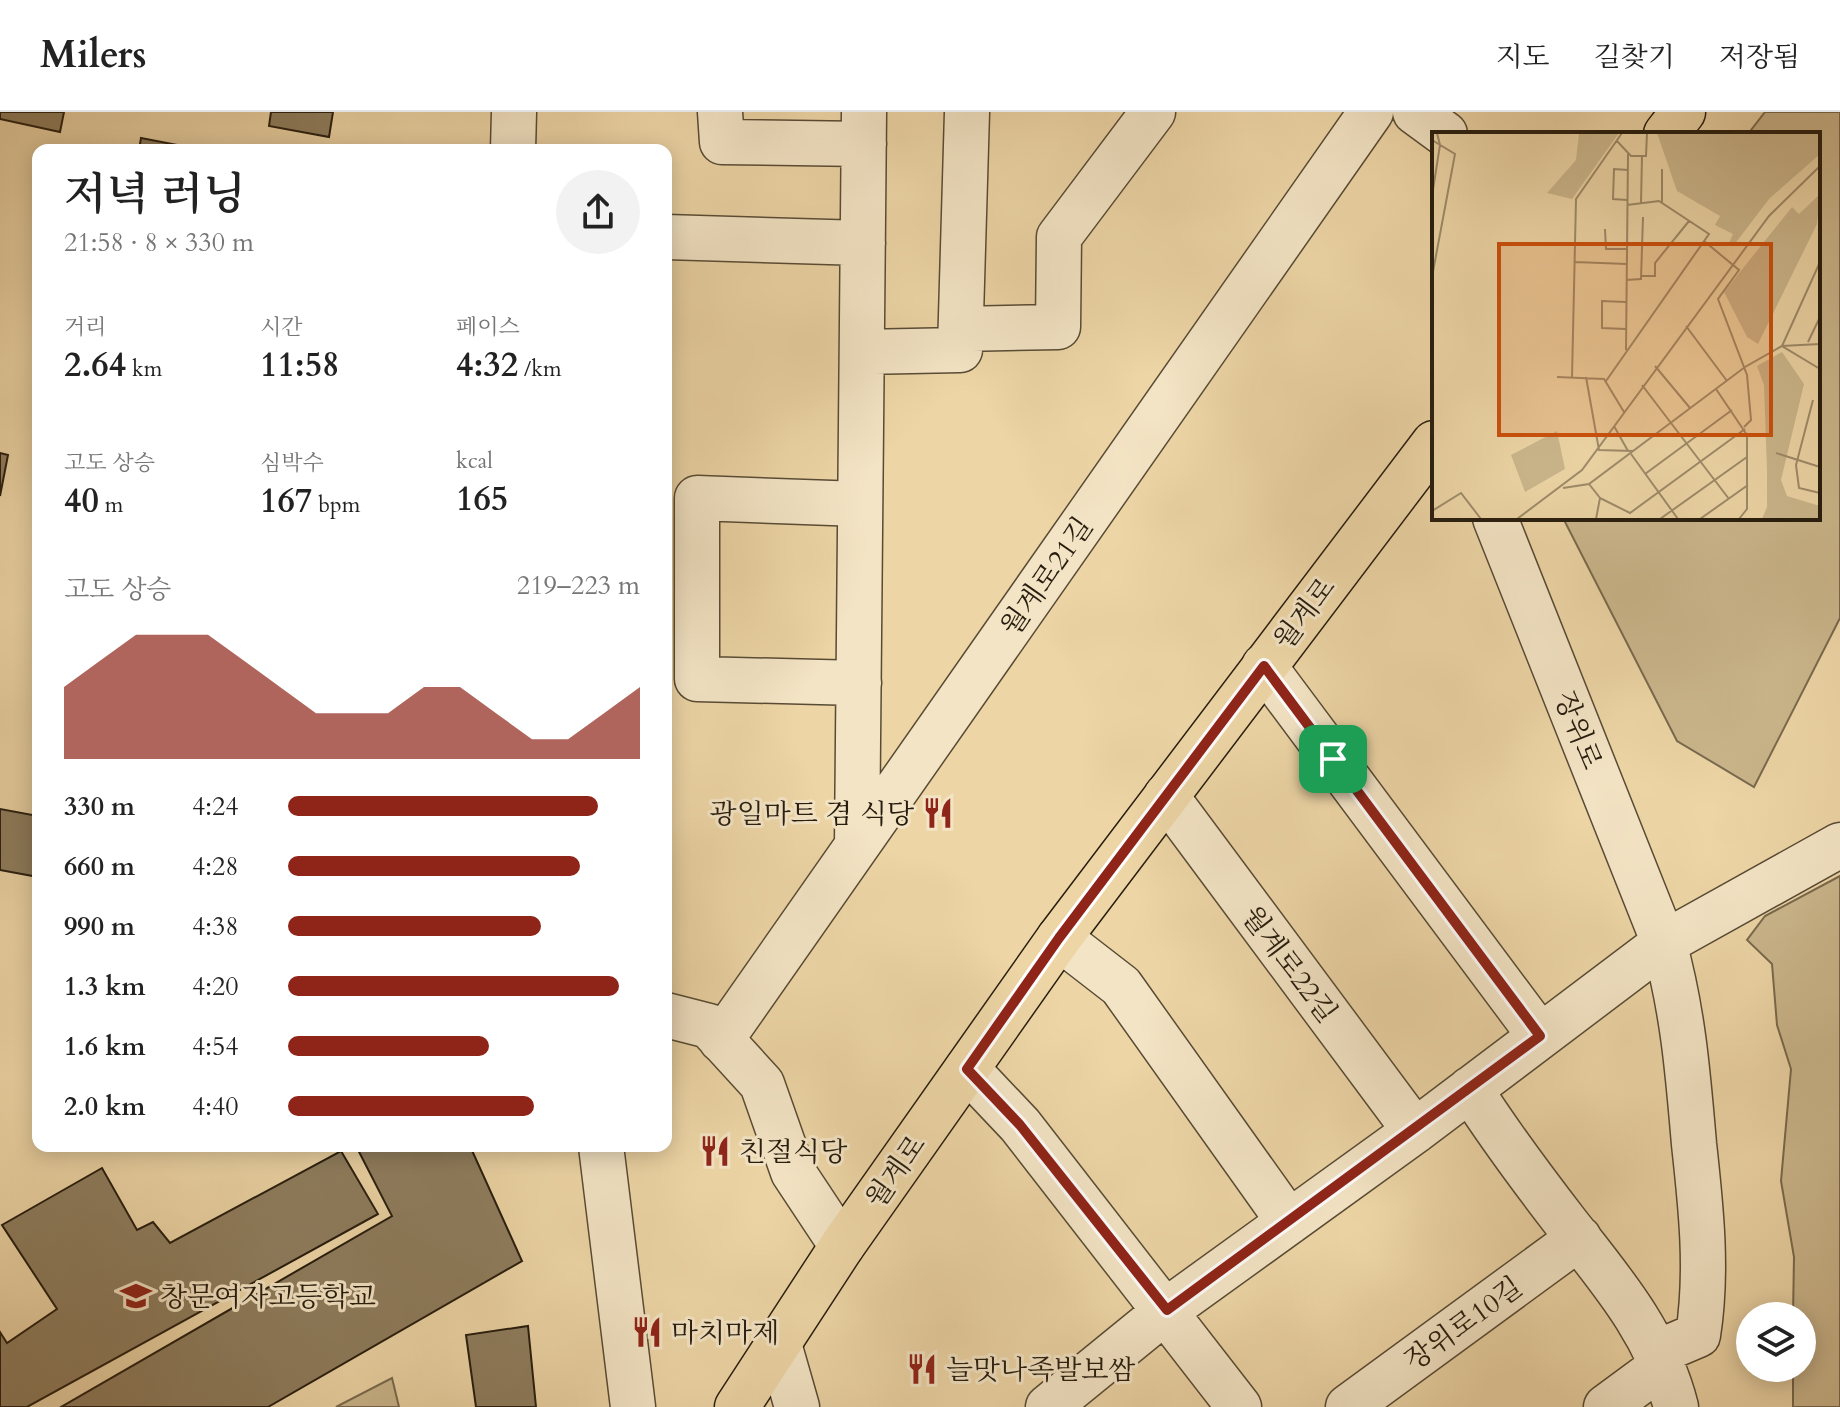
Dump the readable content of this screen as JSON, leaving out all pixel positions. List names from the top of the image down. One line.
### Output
{"streets":{"main road":["월계로"],"street":["월계로21길","장위로","월계로22길","장위로10길"]},"crossings":[["월계로","월계로22길"]],"places":{"restaurant":["광일마트 겸 식당","친절식당","마치마제","늘맛나족발보쌈"],"school or university":["창문여자고등학교"]},"page":{"header":"Milers","nav":["지도","길찾기","저장됨"],"heading":["저녁 러닝","21:58 · 8 × 330 m"],"stats":[["거리","2.64 km"],["시간","11:58"],["페이스","4:32 /km"],["고도 상승","40 m"],["심박수","167 bpm"],["kcal","165"]],"chart":["고도 상승","219–223 m"],"list":[{"name":"330 m","note":"4:24"},{"name":"660 m","note":"4:28"},{"name":"990 m","note":"4:38"},{"name":"1.3 km","note":"4:20"},{"name":"1.6 km","note":"4:54"},{"name":"2.0 km","note":"4:40"}]}}
